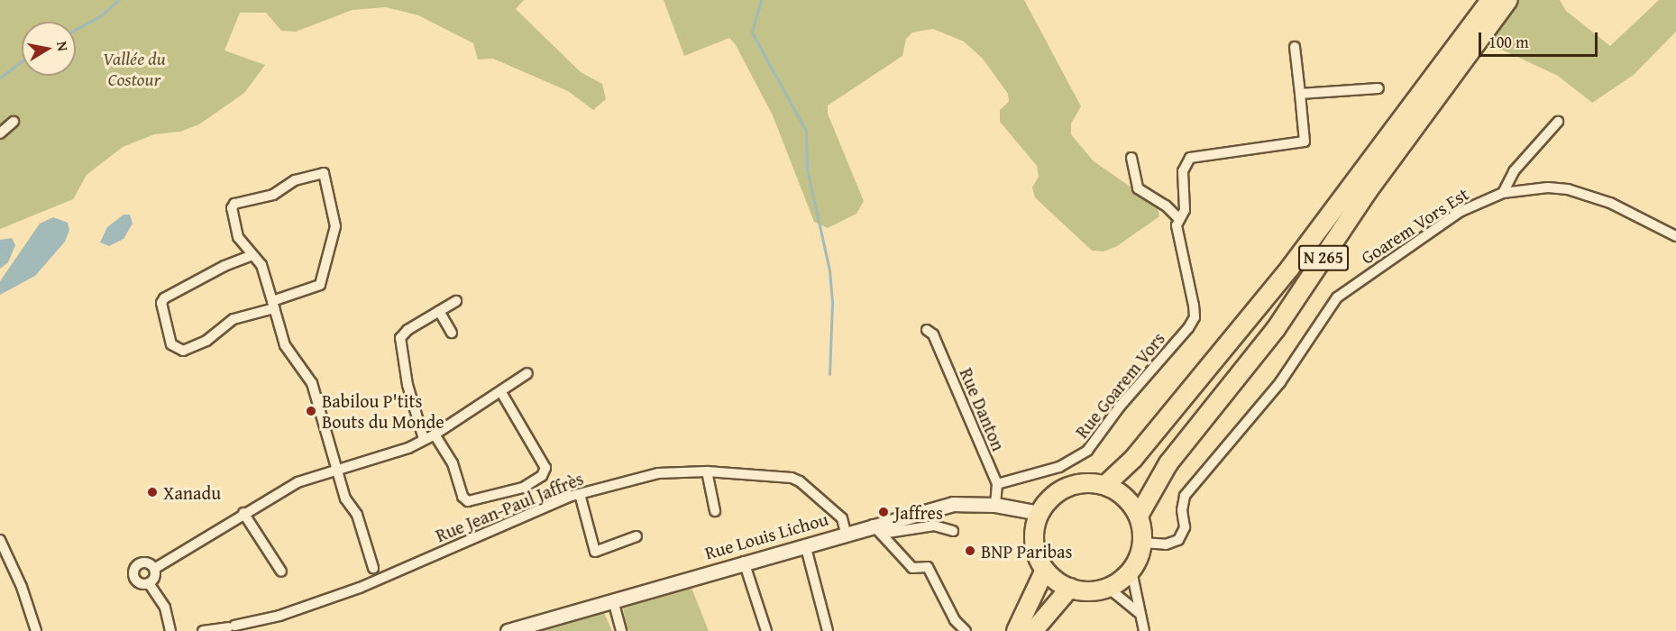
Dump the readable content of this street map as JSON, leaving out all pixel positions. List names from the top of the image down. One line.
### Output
{"streets":{"highway":["N 265"],"main road":["Rue Louis Lichou"],"street":["Goarem Vors Est","Rue Goarem Vors","Rue Danton","Rue Jean-Paul Jaffrès"]},"crossings":[["Goarem Vors Est","N 265"],["Goarem Vors Est","Rue Louis Lichou"],["N 265","Rue Louis Lichou"],["Rue Goarem Vors","Rue Danton"],["Rue Danton","Rue Louis Lichou"],["Rue Jean-Paul Jaffrès","Rue Louis Lichou"]],"parks":["Vallée du Costour"],"places":["Babilou P'tits Bouts du Monde","Xanadu","Jaffres","BNP Paribas"],"scale_bar":"100 m","north":"right"}
